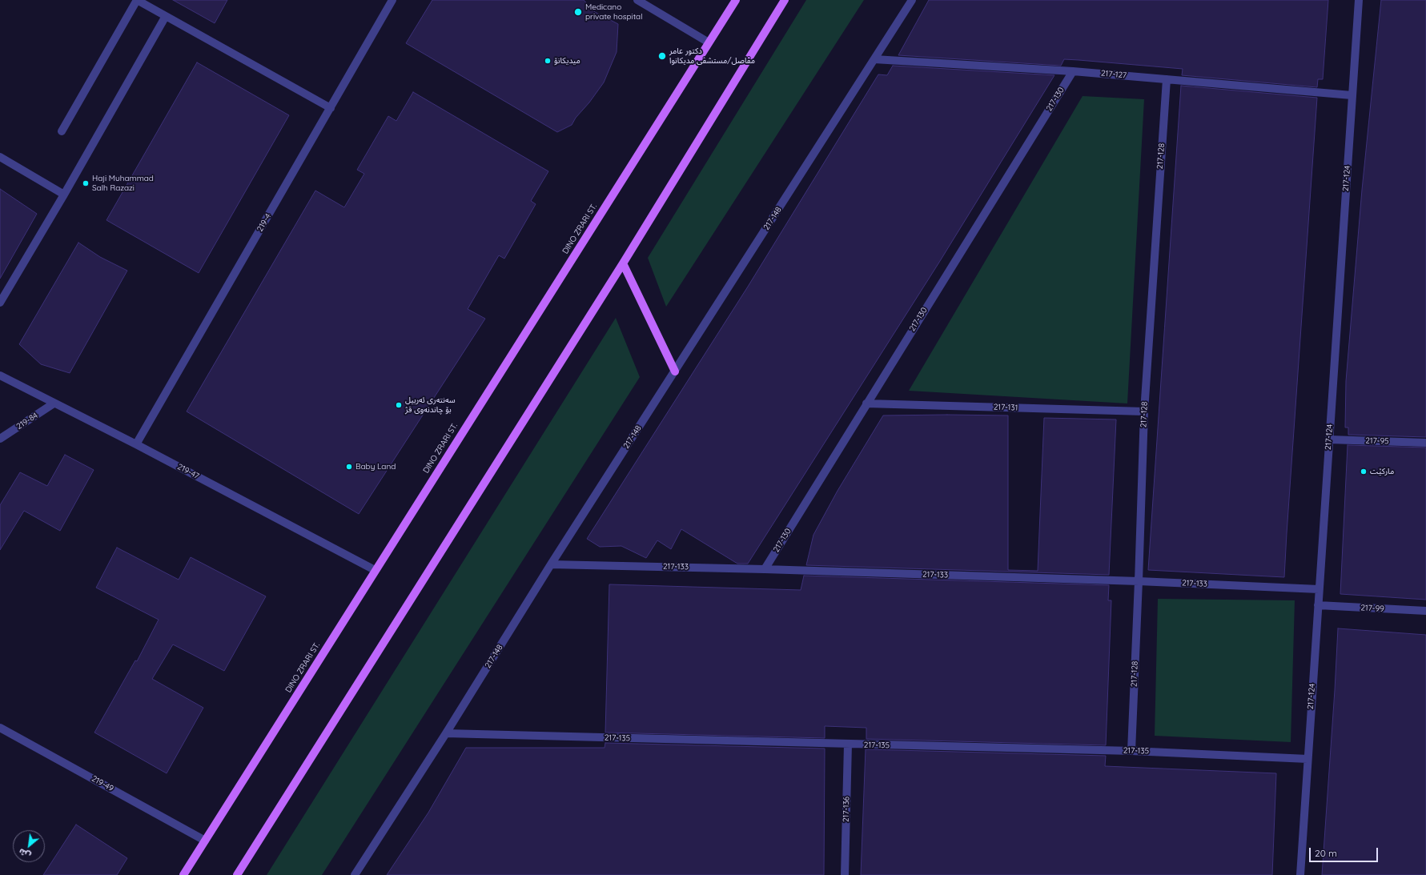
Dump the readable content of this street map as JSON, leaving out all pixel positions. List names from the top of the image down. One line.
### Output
{"streets":{"main road":["DINO ZRARI ST."],"street":["217-127","217-130","217-128","217-124","217-148","219-4","217-131","219-84","217-95","219-47","217-133","217-99","217-135","219-49","217-136"]},"crossings":[["217-127","217-130"],["217-127","217-128"],["217-127","217-124"],["217-127","217-148"],["217-130","217-131"],["217-130","217-133"],["217-128","217-131"],["217-128","217-133"],["217-128","217-135"],["217-124","217-95"],["217-124","217-133"],["217-124","217-99"],["217-124","217-135"],["217-148","217-133"],["217-148","217-135"],["219-4","219-47"],["DINO ZRARI ST.","219-47"],["DINO ZRARI ST.","219-49"],["219-84","219-47"],["217-135","217-136"]],"places":["Medicano private hospital","دكتور عامر مفاصل/مستشفى مديكانوا","میدیکانۆ","Haji Muhammad Salh Razazi","سەنتەری ئەربیل بۆ چاندنەوی قژ","Baby Land","مارکێت"],"scale_bar":"20 m","north":"bottom left"}
